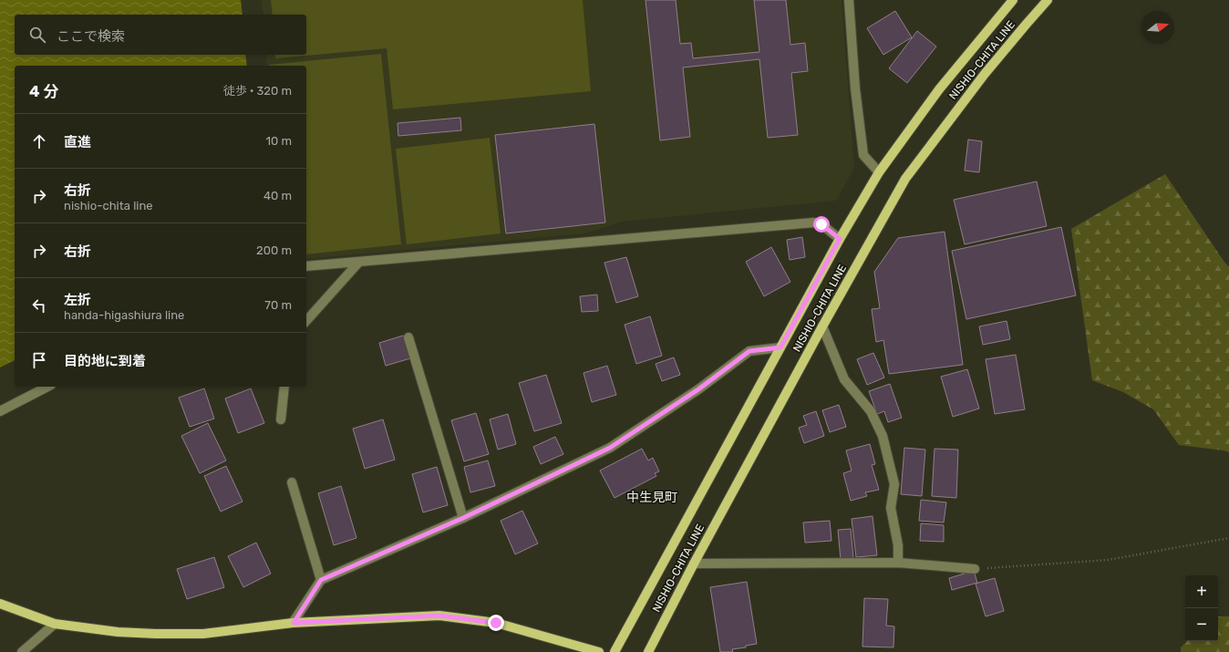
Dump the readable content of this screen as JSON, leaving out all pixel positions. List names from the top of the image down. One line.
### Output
{"streets":{"main road":["NISHIO-CHITA LINE"]},"districts":["中生見町"],"north":"right","page":{"search":"ここで検索","heading":["4 分","徒歩 · 320 m"],"list":[["直進","10 m"],["右折","nishio-chita line","40 m"],["右折","200 m"],["左折","handa-higashiura line","70 m"],"目的地に到着"],"map_buttons":["+","−"]}}
